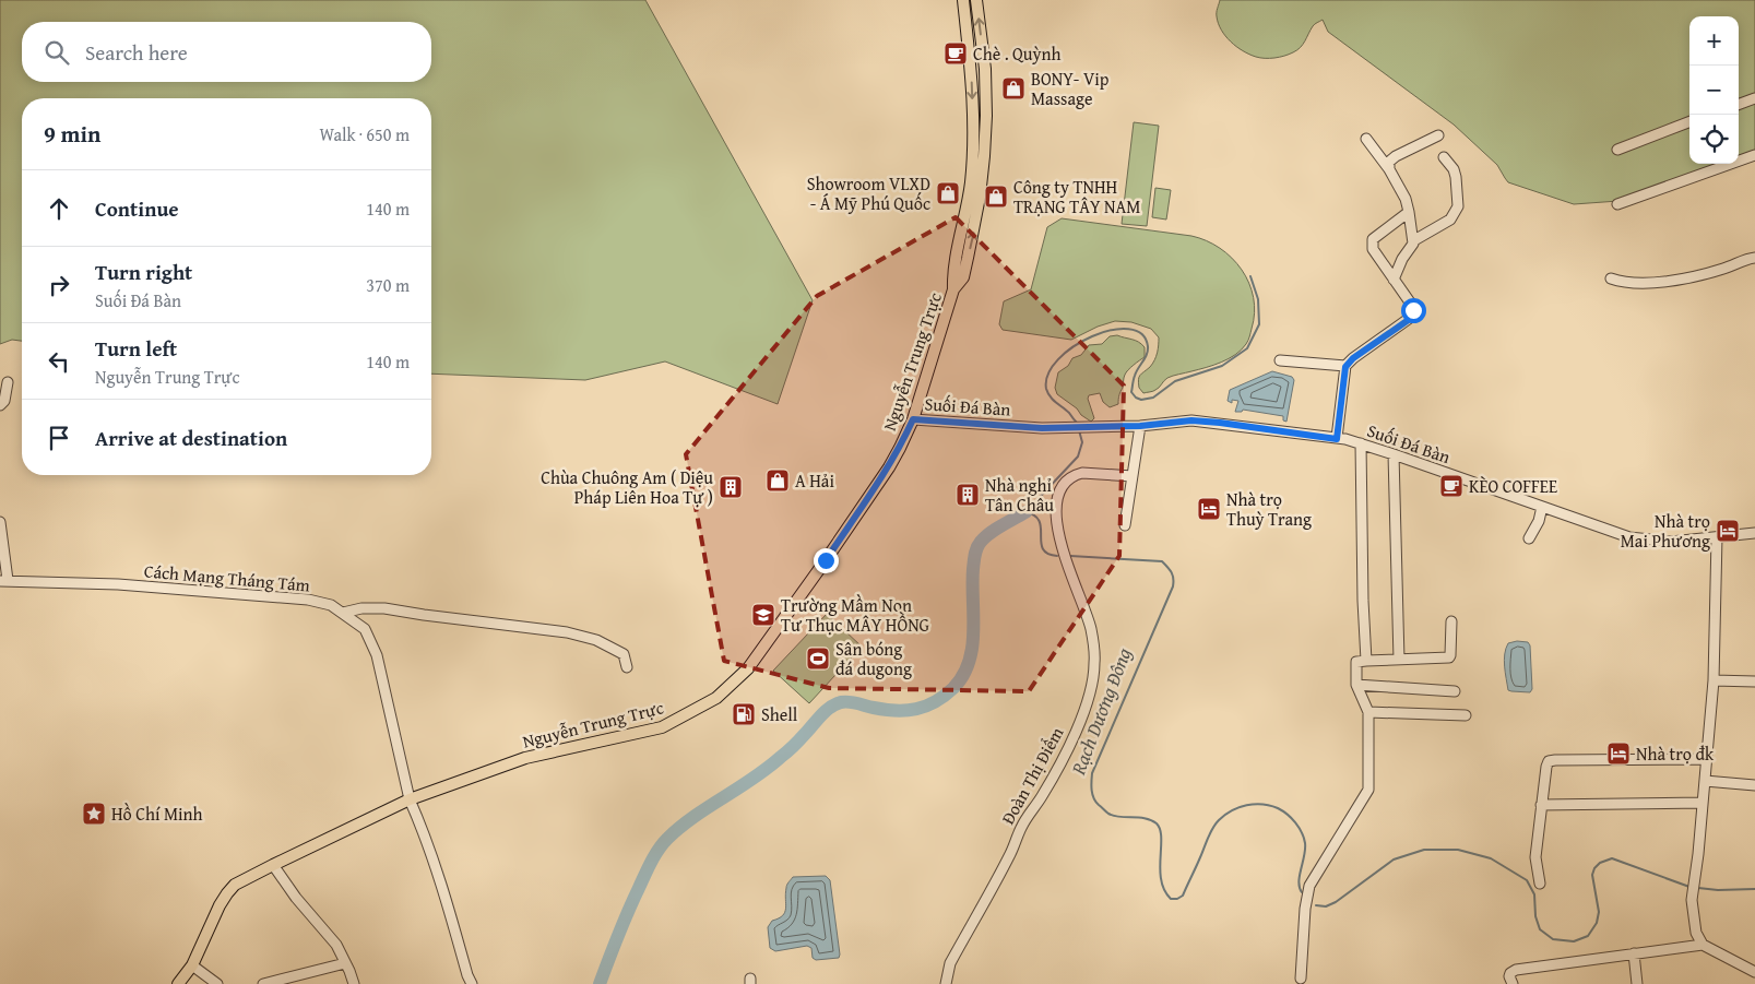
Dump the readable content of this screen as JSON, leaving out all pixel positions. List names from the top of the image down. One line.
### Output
{"streets":{"main road":["Nguyễn Trung Trực"],"street":["Suối Đá Bàn","Cách Mạng Tháng Tám","Đoàn Thị Điểm"]},"crossings":[["Nguyễn Trung Trực","Suối Đá Bàn"],["Nguyễn Trung Trực","Cách Mạng Tháng Tám"]],"water":["Rạch Dương Đông"],"places":{"cafe":["Chè . Quỳnh","KÈO COFFEE"],"shop":["BONY- Vip Massage","Showroom VLXD - Á Mỹ Phú Quốc","Công ty TNHH TRẠNG TÂY NAM","A Hải"],"building":["Chùa Chuông Am ( Diệu Pháp Liên Hoa Tự )","Nhà nghỉ Tân Châu"],"hotel":["Nhà trọ Thuỳ Trang","Nhà trọ Mai Phương","Nhà trọ đk"],"school or university":["Trường Mầm Non Tư Thục MÂY HỒNG"],"sports":["Sân bóng đá dugong"],"fuel station":["Shell"],"place":["Hồ Chí Minh"]},"page":{"map_buttons":["+","−"],"search":"Search here","heading":["9 min","Walk · 650 m"],"list":[["Continue","140 m"],["Turn right","Suối Đá Bàn","370 m"],["Turn left","Nguyễn Trung Trực","140 m"],"Arrive at destination"]}}
